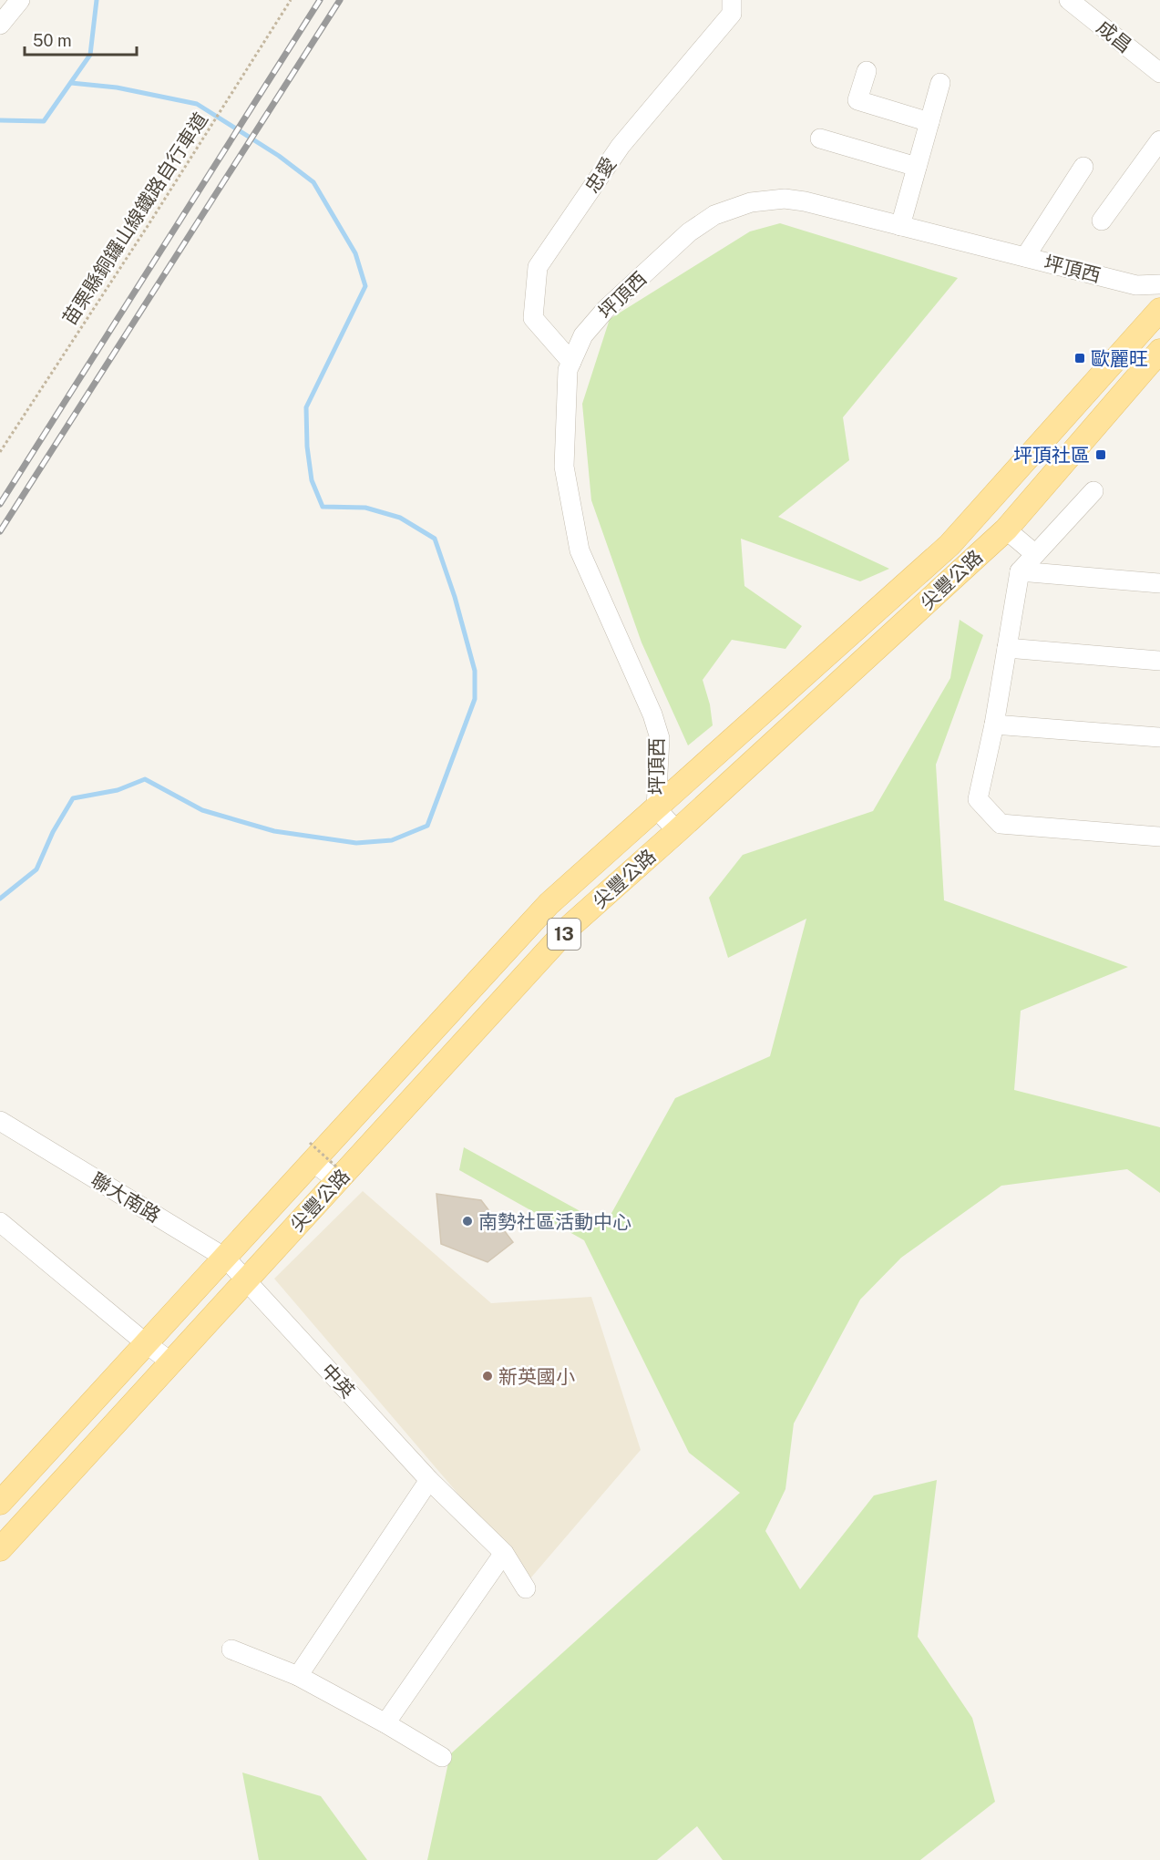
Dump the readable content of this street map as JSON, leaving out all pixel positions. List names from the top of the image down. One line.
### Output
{"streets":{"main road":["尖豐公路","13"],"street":["成昌","忠愛","坪頂西","聯大南路","中英"],"path":["苗栗縣銅鑼山線鐵路自行車道"]},"crossings":[["忠愛","坪頂西"],["坪頂西","尖豐公路"],["尖豐公路","聯大南路"],["尖豐公路","中英"],["聯大南路","中英"]],"places":{"transit":["歐麗旺","坪頂社區"],"other":["南勢社區活動中心","新英國小"]},"scale_bar":"50 m"}
